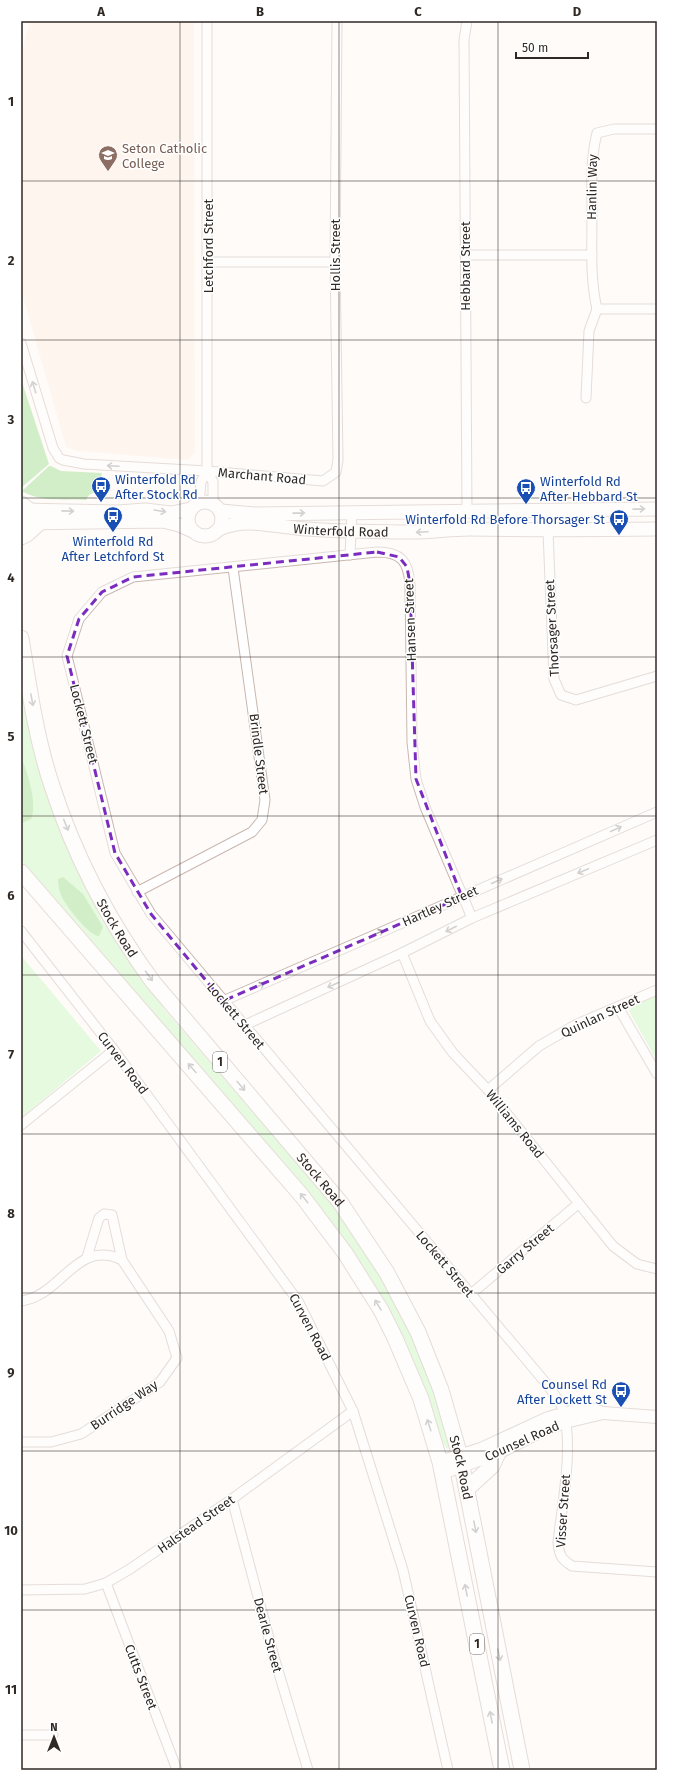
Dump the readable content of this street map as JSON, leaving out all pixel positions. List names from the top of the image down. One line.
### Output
{"streets":{"highway":["Stock Road","1"],"main road":["Winterfold Road"],"street":["Hanlin Way","Letchford Street","Hollis Street","Hebbard Street","Marchant Road","Hansen Street","Thorsager Street","Lockett Street","Brindle Street","Hartley Street","Quinlan Street","Curven Road","Williams Road","Garry Street","Burridge Way","Counsel Road","Visser Street","Halstead Street","Dearle Street","Cutts Street"]},"crossings":[["Letchford Street","Marchant Road"],["Letchford Street","Winterfold Road"],["Hollis Street","Marchant Road"],["Hebbard Street","Winterfold Road"],["Winterfold Road","Thorsager Street"],["Hansen Street","Lockett Street"],["Hansen Street","Brindle Street"],["Hansen Street","Hartley Street"],["Lockett Street","Brindle Street"],["Lockett Street","Hartley Street"],["Lockett Street","Garry Street"],["Lockett Street","Counsel Road"],["Lockett Street","Visser Street"],["Hartley Street","Williams Road"],["Stock Road","Counsel Road"],["Quinlan Street","Williams Road"],["Curven Road","Halstead Street"],["Williams Road","Garry Street"],["Counsel Road","Visser Street"],["Halstead Street","Dearle Street"],["Halstead Street","Cutts Street"]],"one_way":["Marchant Road"],"places":{"school or university":["Seton Catholic College"],"bus stop":["Winterfold Rd After Stock Rd","Winterfold Rd After Hebbard St","Winterfold Rd After Letchford St","Winterfold Rd Before Thorsager St","Counsel Rd After Lockett St"]},"scale_bar":"50 m","north":"top","grid":{"columns":["A","B","C","D"],"rows":["1","2","3","4","5","6","7","8","9","10","11"]}}
